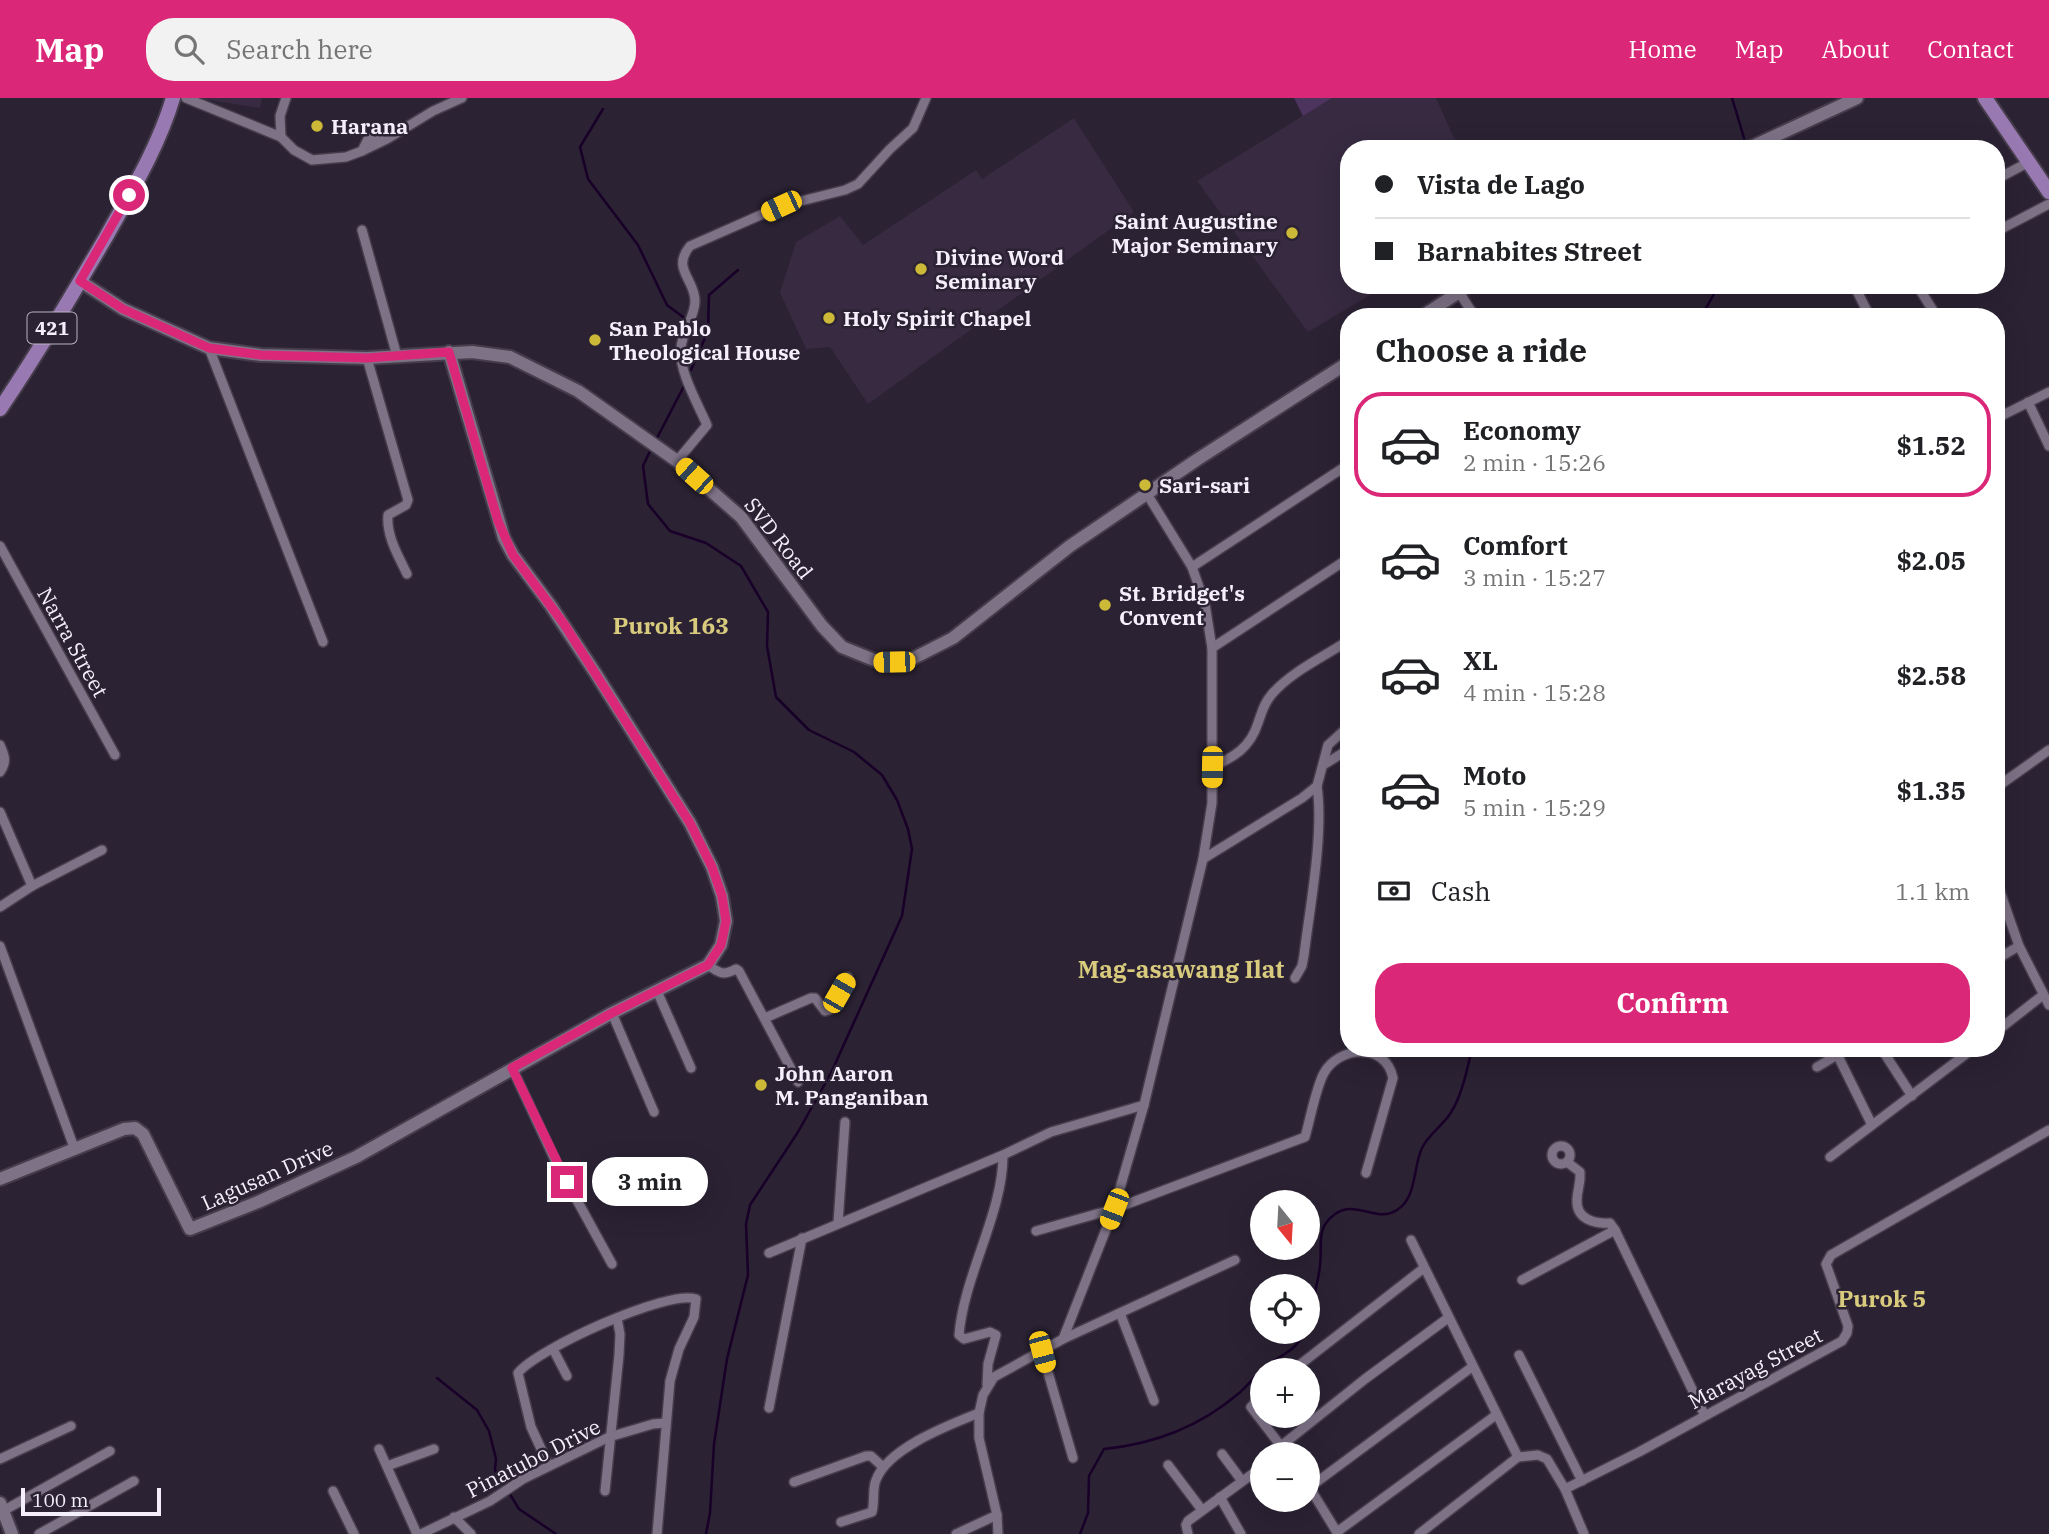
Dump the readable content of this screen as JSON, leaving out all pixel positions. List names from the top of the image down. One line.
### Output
{"streets":{"main road":["421","SVD Road","Lagusan Drive"],"street":["Narra Street","Marayag Street","Pinatubo Drive"]},"crossings":[["421","SVD Road"]],"districts":["Purok 163","Mag-asawang Ilat","Purok 5"],"places":["Harana","Saint Augustine Major Seminary","Divine Word Seminary","Holy Spirit Chapel","San Pablo Theological House","Sari-sari","St. Bridget's Convent","John Aaron M. Panganiban"],"scale_bar":"100 m","north":"bottom","page":{"header":"Map","search":"Search here","nav":["Home","Map","About","Contact"],"banner":["Vista de Lago","Barnabites Street"],"heading":"Choose a ride","list":[{"name":"Economy","note":"2 min · 15:26","value":"$1.52"},{"name":"Comfort","note":"3 min · 15:27","value":"$2.05"},{"name":"XL","note":"4 min · 15:28","value":"$2.58"},{"name":"Moto","note":"5 min · 15:29","value":"$1.35"}],"pay":["Cash","1.1 km"],"buttons":"Confirm","bubble":"3 min","map_buttons":["+","−"],"scale":"100 m"}}
